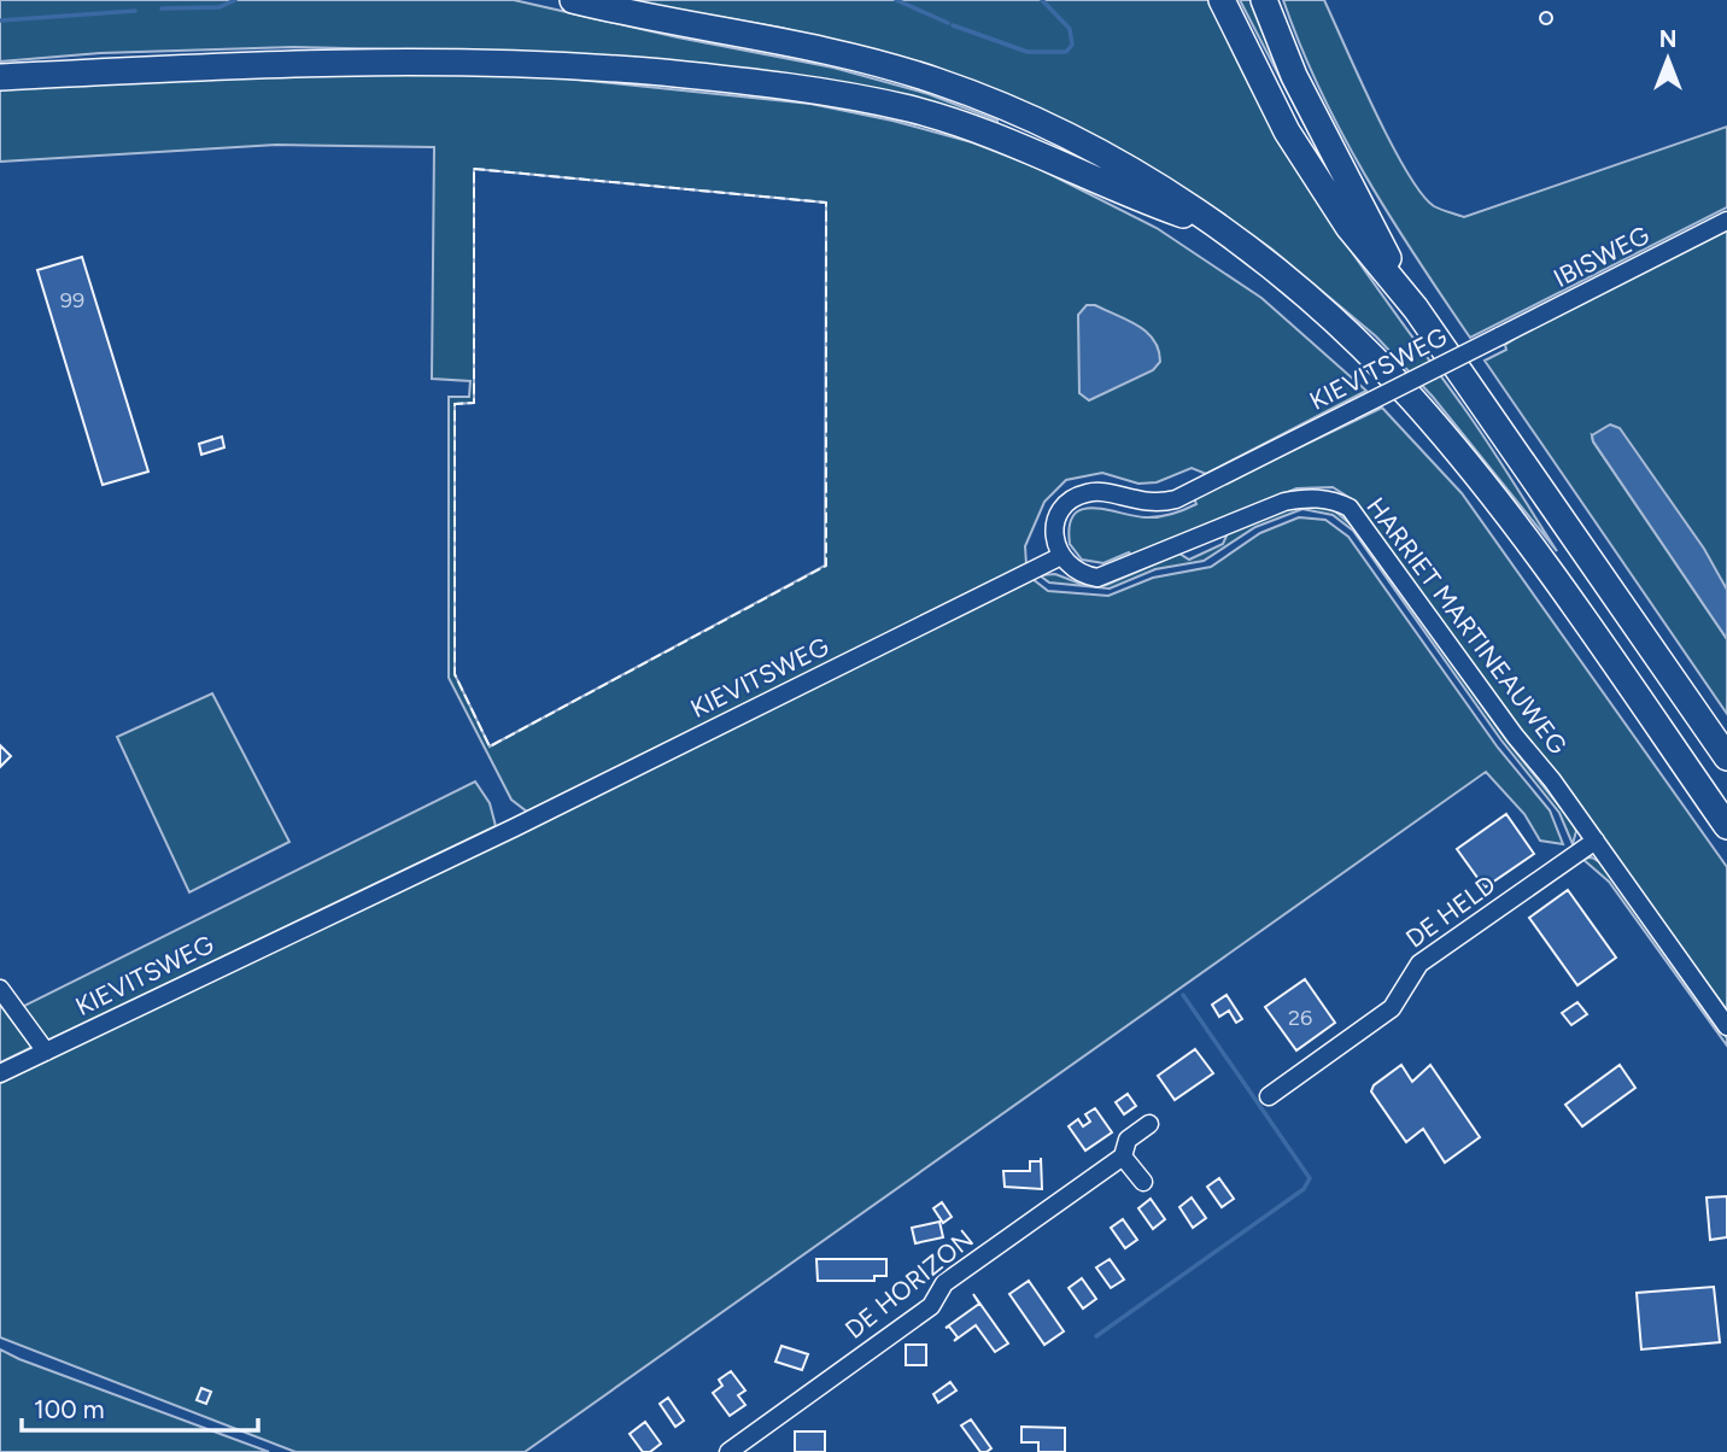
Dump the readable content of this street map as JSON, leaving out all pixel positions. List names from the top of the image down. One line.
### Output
{"streets":{"street":["IBISWEG","KIEVITSWEG","HARRIET MARTINEAUWEG","DE HELD","DE HORIZON"]},"crossings":[["IBISWEG","KIEVITSWEG"],["KIEVITSWEG","HARRIET MARTINEAUWEG"],["HARRIET MARTINEAUWEG","DE HELD"]],"house_numbers":["99","26"],"scale_bar":"100 m","north":"top"}
